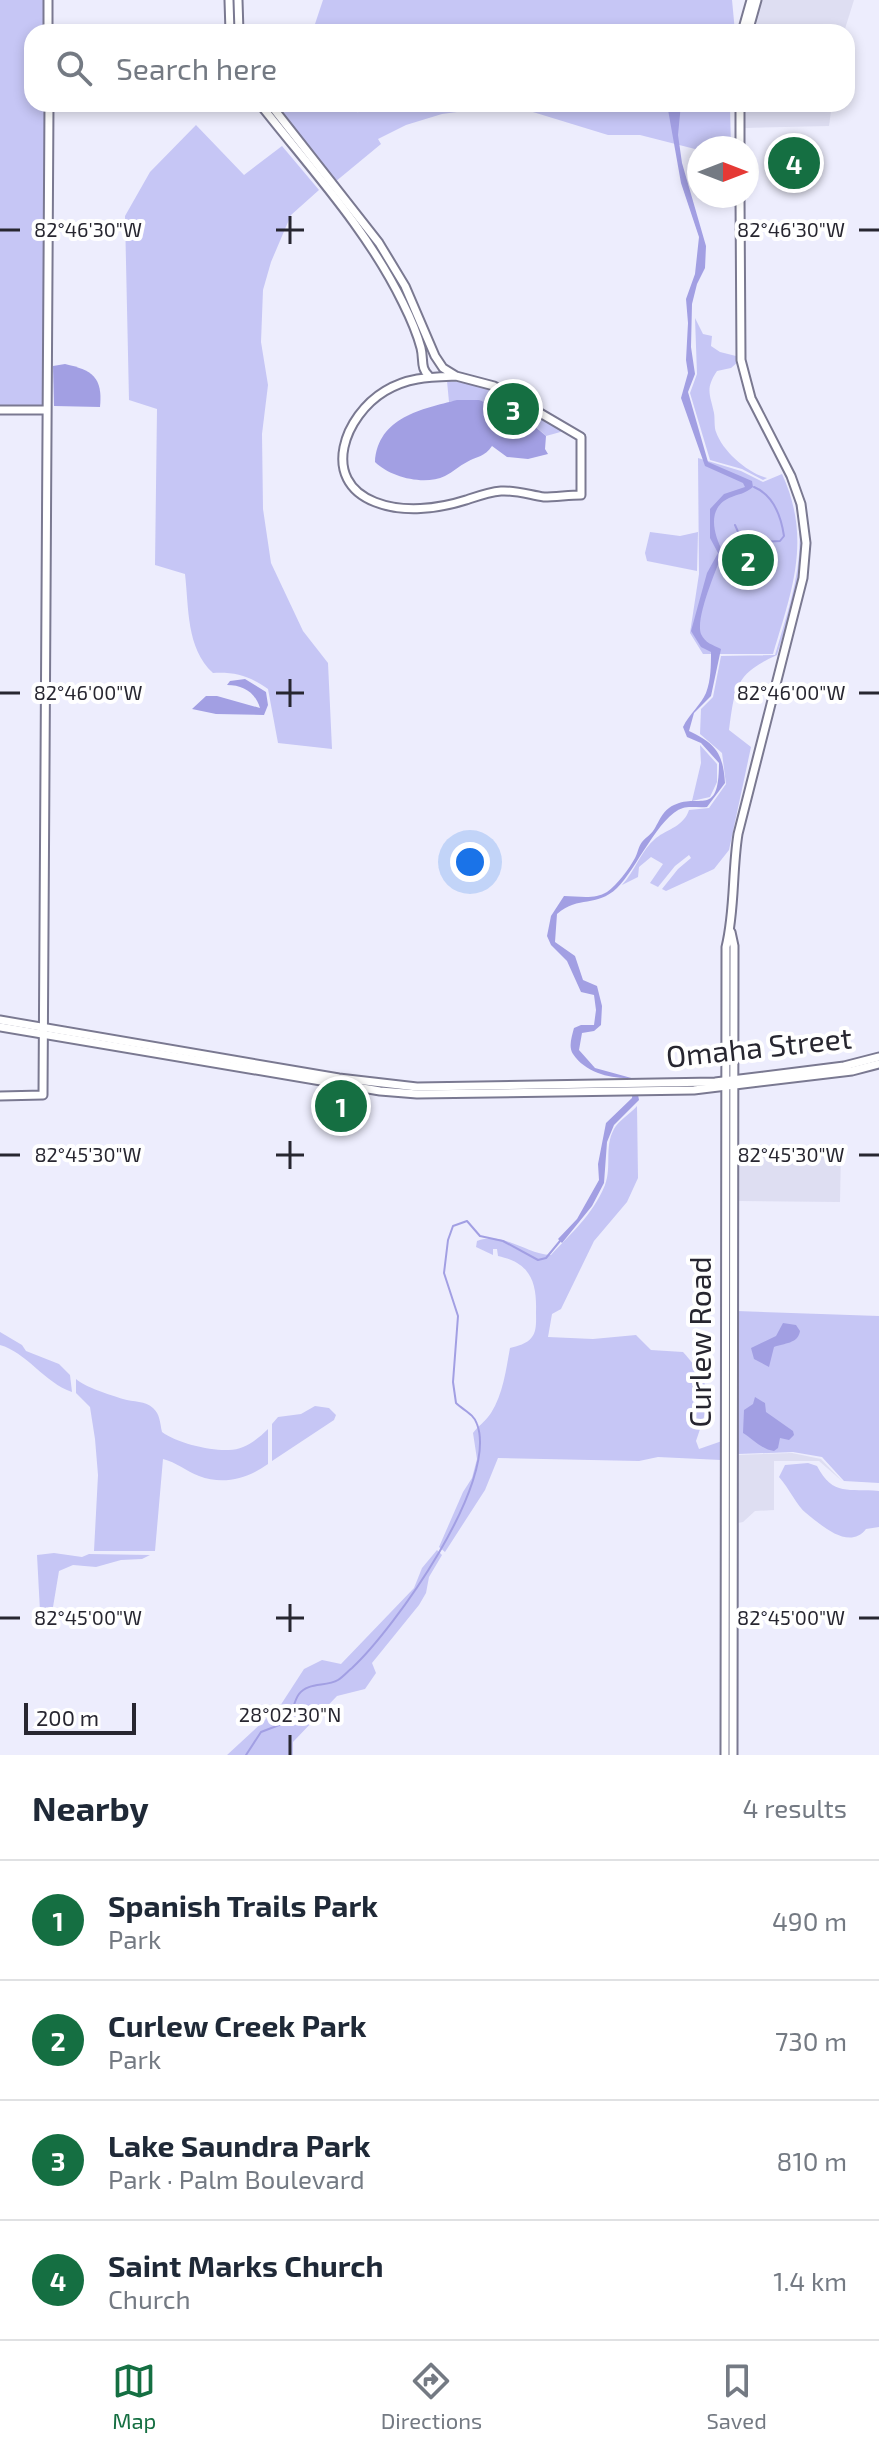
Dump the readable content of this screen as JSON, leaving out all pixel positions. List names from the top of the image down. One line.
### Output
{"streets":{"main road":["Omaha Street","Curlew Road"]},"crossings":[["Omaha Street","Curlew Road"]],"scale_bar":"200 m","north":"right","page":{"search":"Search here","pins":["4","3","2","1"],"scale":"200 m","heading":["Nearby","4 results"],"list":[{"mark":"1","name":"Spanish Trails Park","note":"Park","value":"490 m"},{"mark":"2","name":"Curlew Creek Park","note":"Park","value":"730 m"},{"mark":"3","name":"Lake Saundra Park","note":"Park · Palm Boulevard","value":"810 m"},{"mark":"4","name":"Saint Marks Church","note":"Church","value":"1.4 km"}],"nav":["Map","Directions","Saved"]},"coordinates":["82°46'30\"W","82°46'00\"W","82°45'30\"W","82°45'00\"W","28°02'30\"N"]}
